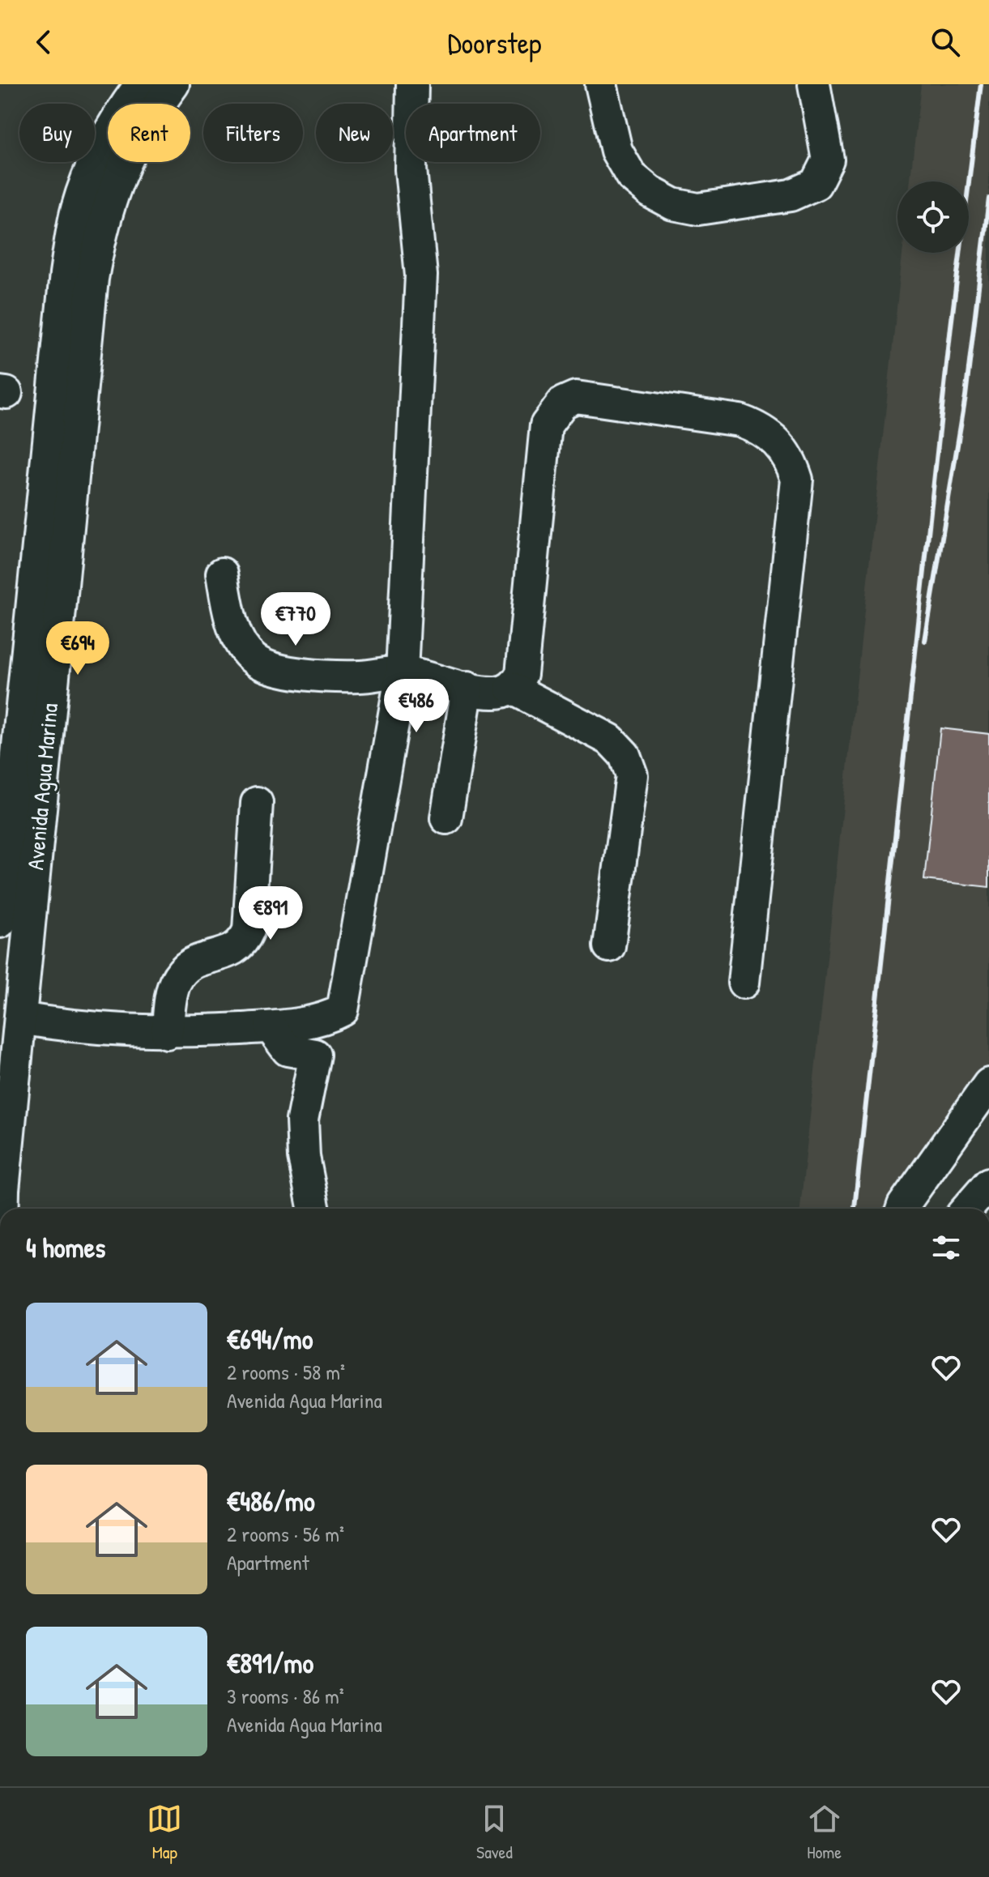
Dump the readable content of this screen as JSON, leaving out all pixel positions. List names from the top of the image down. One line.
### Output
{"streets":{"street":["Avenida Agua Marina"]},"page":{"header":"Doorstep","chip":["Buy","Rent","Filters","New","Apartment"],"price":["€770","€694","€486","€891"],"heading":"4 homes","list":[{"name":"€694/mo","note":"2 rooms · 58 m² · Avenida Agua Marina"},{"name":"€486/mo","note":"2 rooms · 56 m² · Apartment"},{"name":"€891/mo","note":"3 rooms · 86 m² · Avenida Agua Marina"}],"tabs":["Map","Saved","Home"]}}
